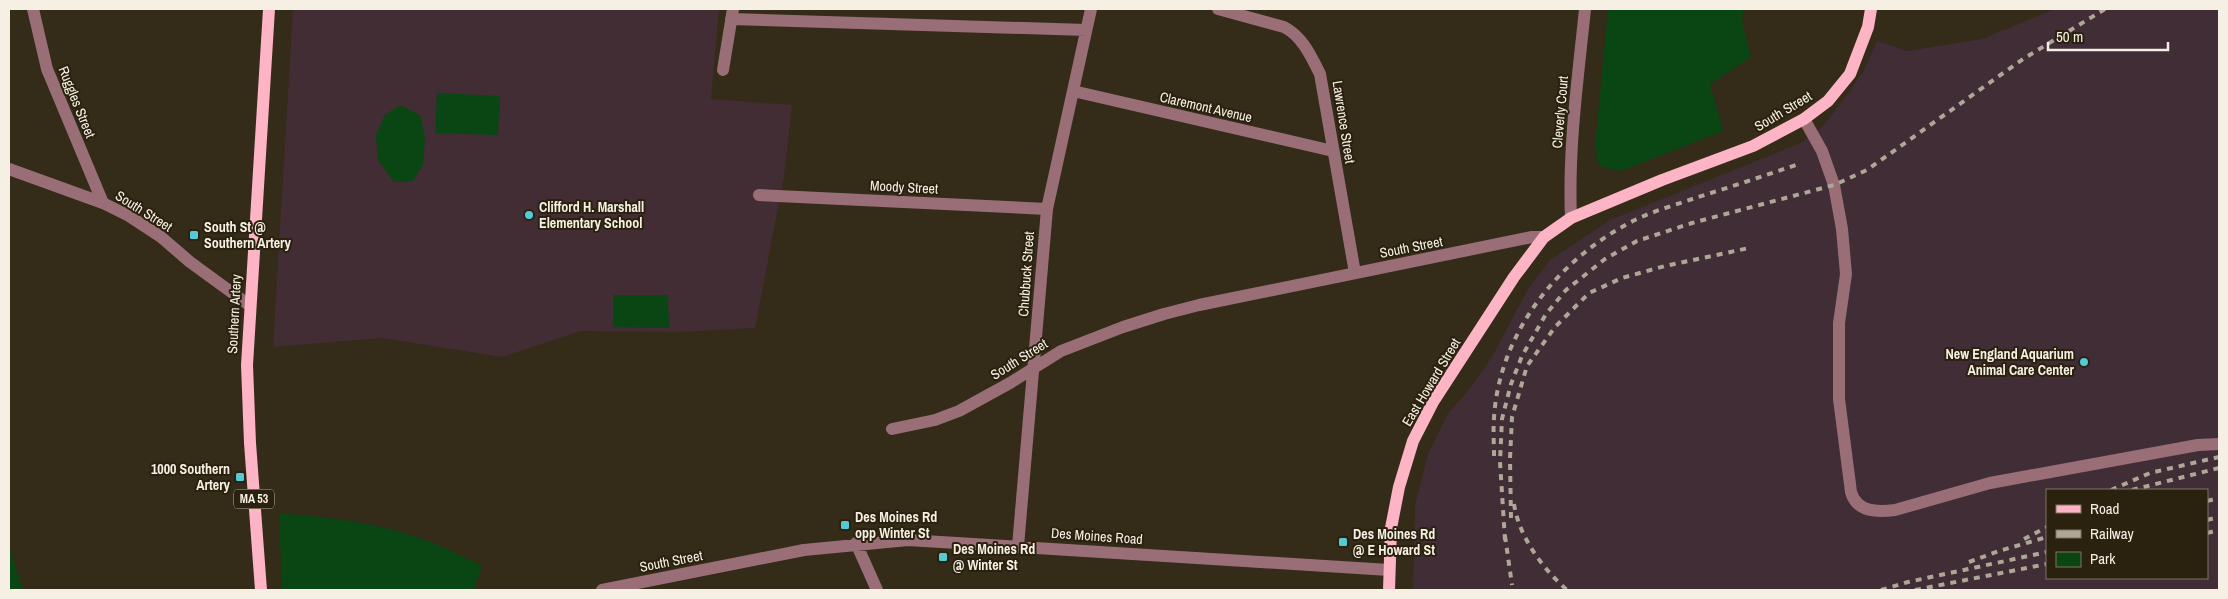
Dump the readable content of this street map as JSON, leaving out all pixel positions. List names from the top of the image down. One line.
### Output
{"streets":{"main road":["South Street","Southern Artery","East Howard Street","MA 53"],"street":["Ruggles Street","Claremont Avenue","Cleverly Court","Lawrence Street","Moody Street","Chubbuck Street","Des Moines Road"]},"crossings":[["Ruggles Street","South Street"],["Claremont Avenue","Lawrence Street"],["Claremont Avenue","Chubbuck Street"],["South Street","Cleverly Court"],["South Street","Lawrence Street"],["South Street","Chubbuck Street"],["South Street","Southern Artery"],["South Street","East Howard Street"],["South Street","Des Moines Road"],["Moody Street","Chubbuck Street"],["Chubbuck Street","Des Moines Road"],["East Howard Street","Des Moines Road"]],"places":{"other":["Clifford H. Marshall Elementary School","New England Aquarium Animal Care Center"],"transit":["South St @ Southern Artery","1000 Southern Artery","Des Moines Rd opp Winter St","Des Moines Rd @ E Howard St","Des Moines Rd @ Winter St"]},"legend":["Road","Railway","Park"],"scale_bar":"50 m"}
